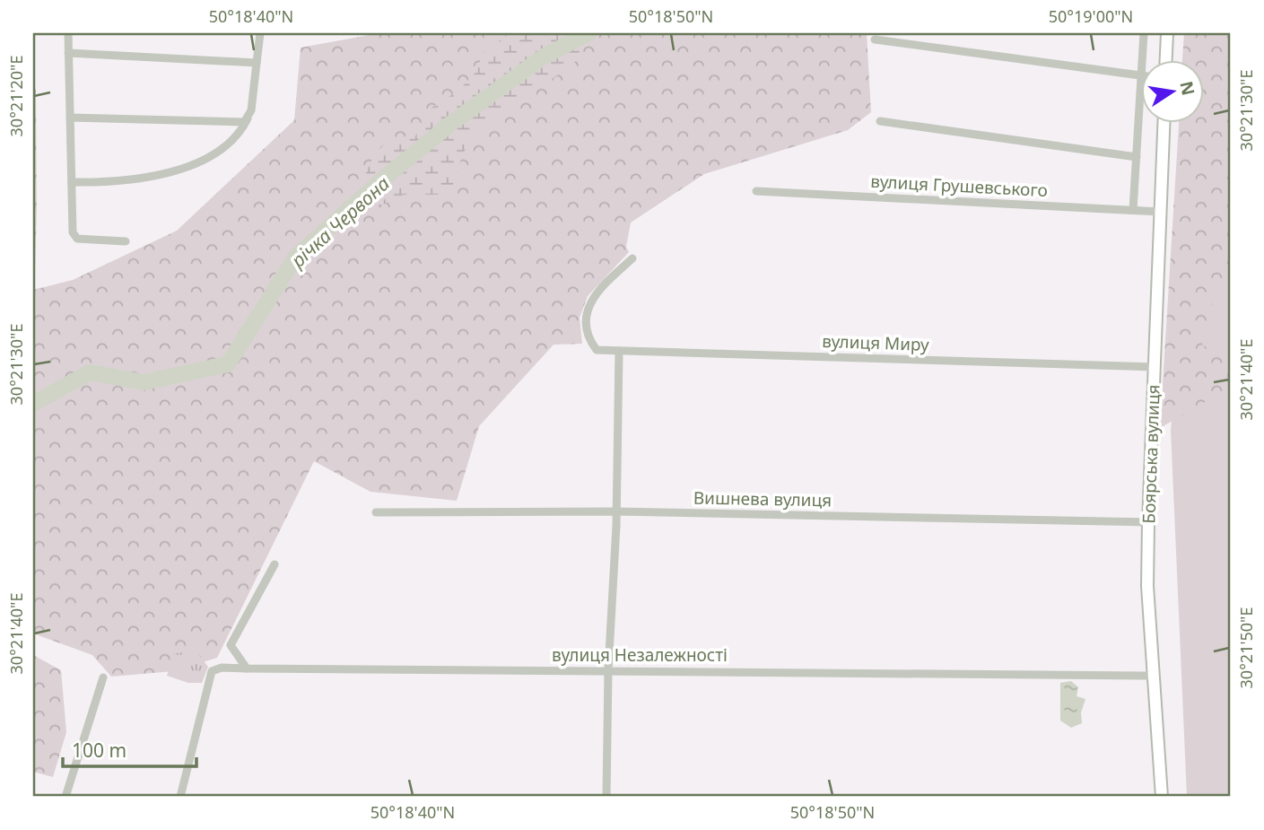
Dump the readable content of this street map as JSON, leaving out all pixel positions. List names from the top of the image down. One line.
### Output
{"streets":{"street":["вулиця Грушевського","вулиця Миру","Боярська вулиця","Вишнева вулиця","вулиця Незалежності"]},"crossings":[["вулиця Грушевського","Боярська вулиця"],["вулиця Миру","Боярська вулиця"],["Боярська вулиця","Вишнева вулиця"],["Боярська вулиця","вулиця Незалежності"]],"water":["річка Червона"],"scale_bar":"100 m","north":"right","coordinates":["50°18'40\"N","50°18'50\"N","50°19'00\"N","30°21'20\"E","30°21'30\"E","30°21'40\"E","30°21'50\"E"]}
